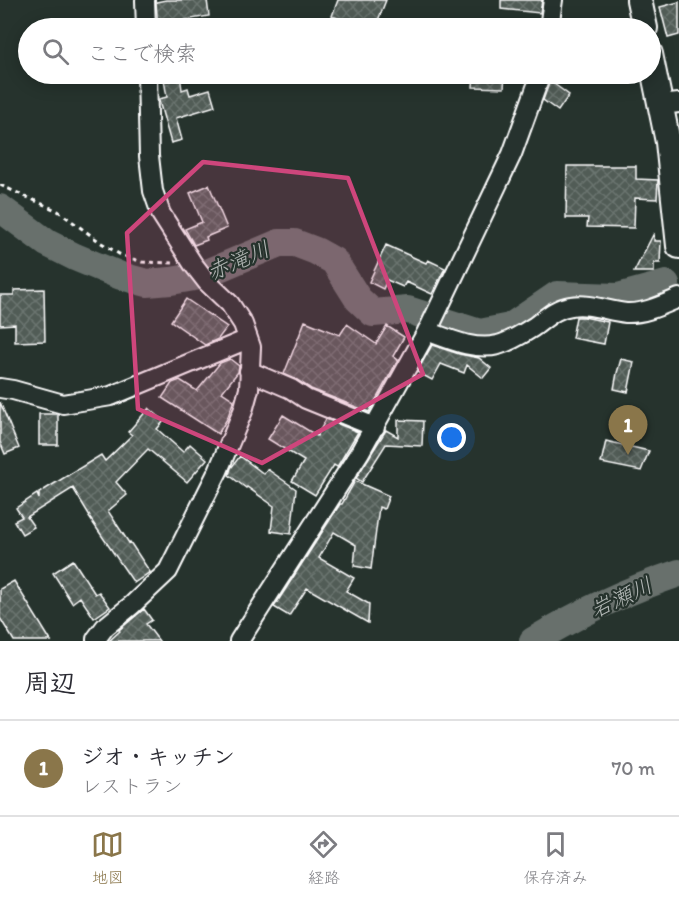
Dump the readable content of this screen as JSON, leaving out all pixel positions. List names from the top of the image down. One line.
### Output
{"water":["赤滝川","岩瀬川"],"page":{"search":"ここで検索","pins":"1","heading":"周辺","list":[{"mark":"1","name":"ジオ・キッチン","note":"レストラン","value":"70 m"}],"nav":["地図","経路","保存済み"]}}
